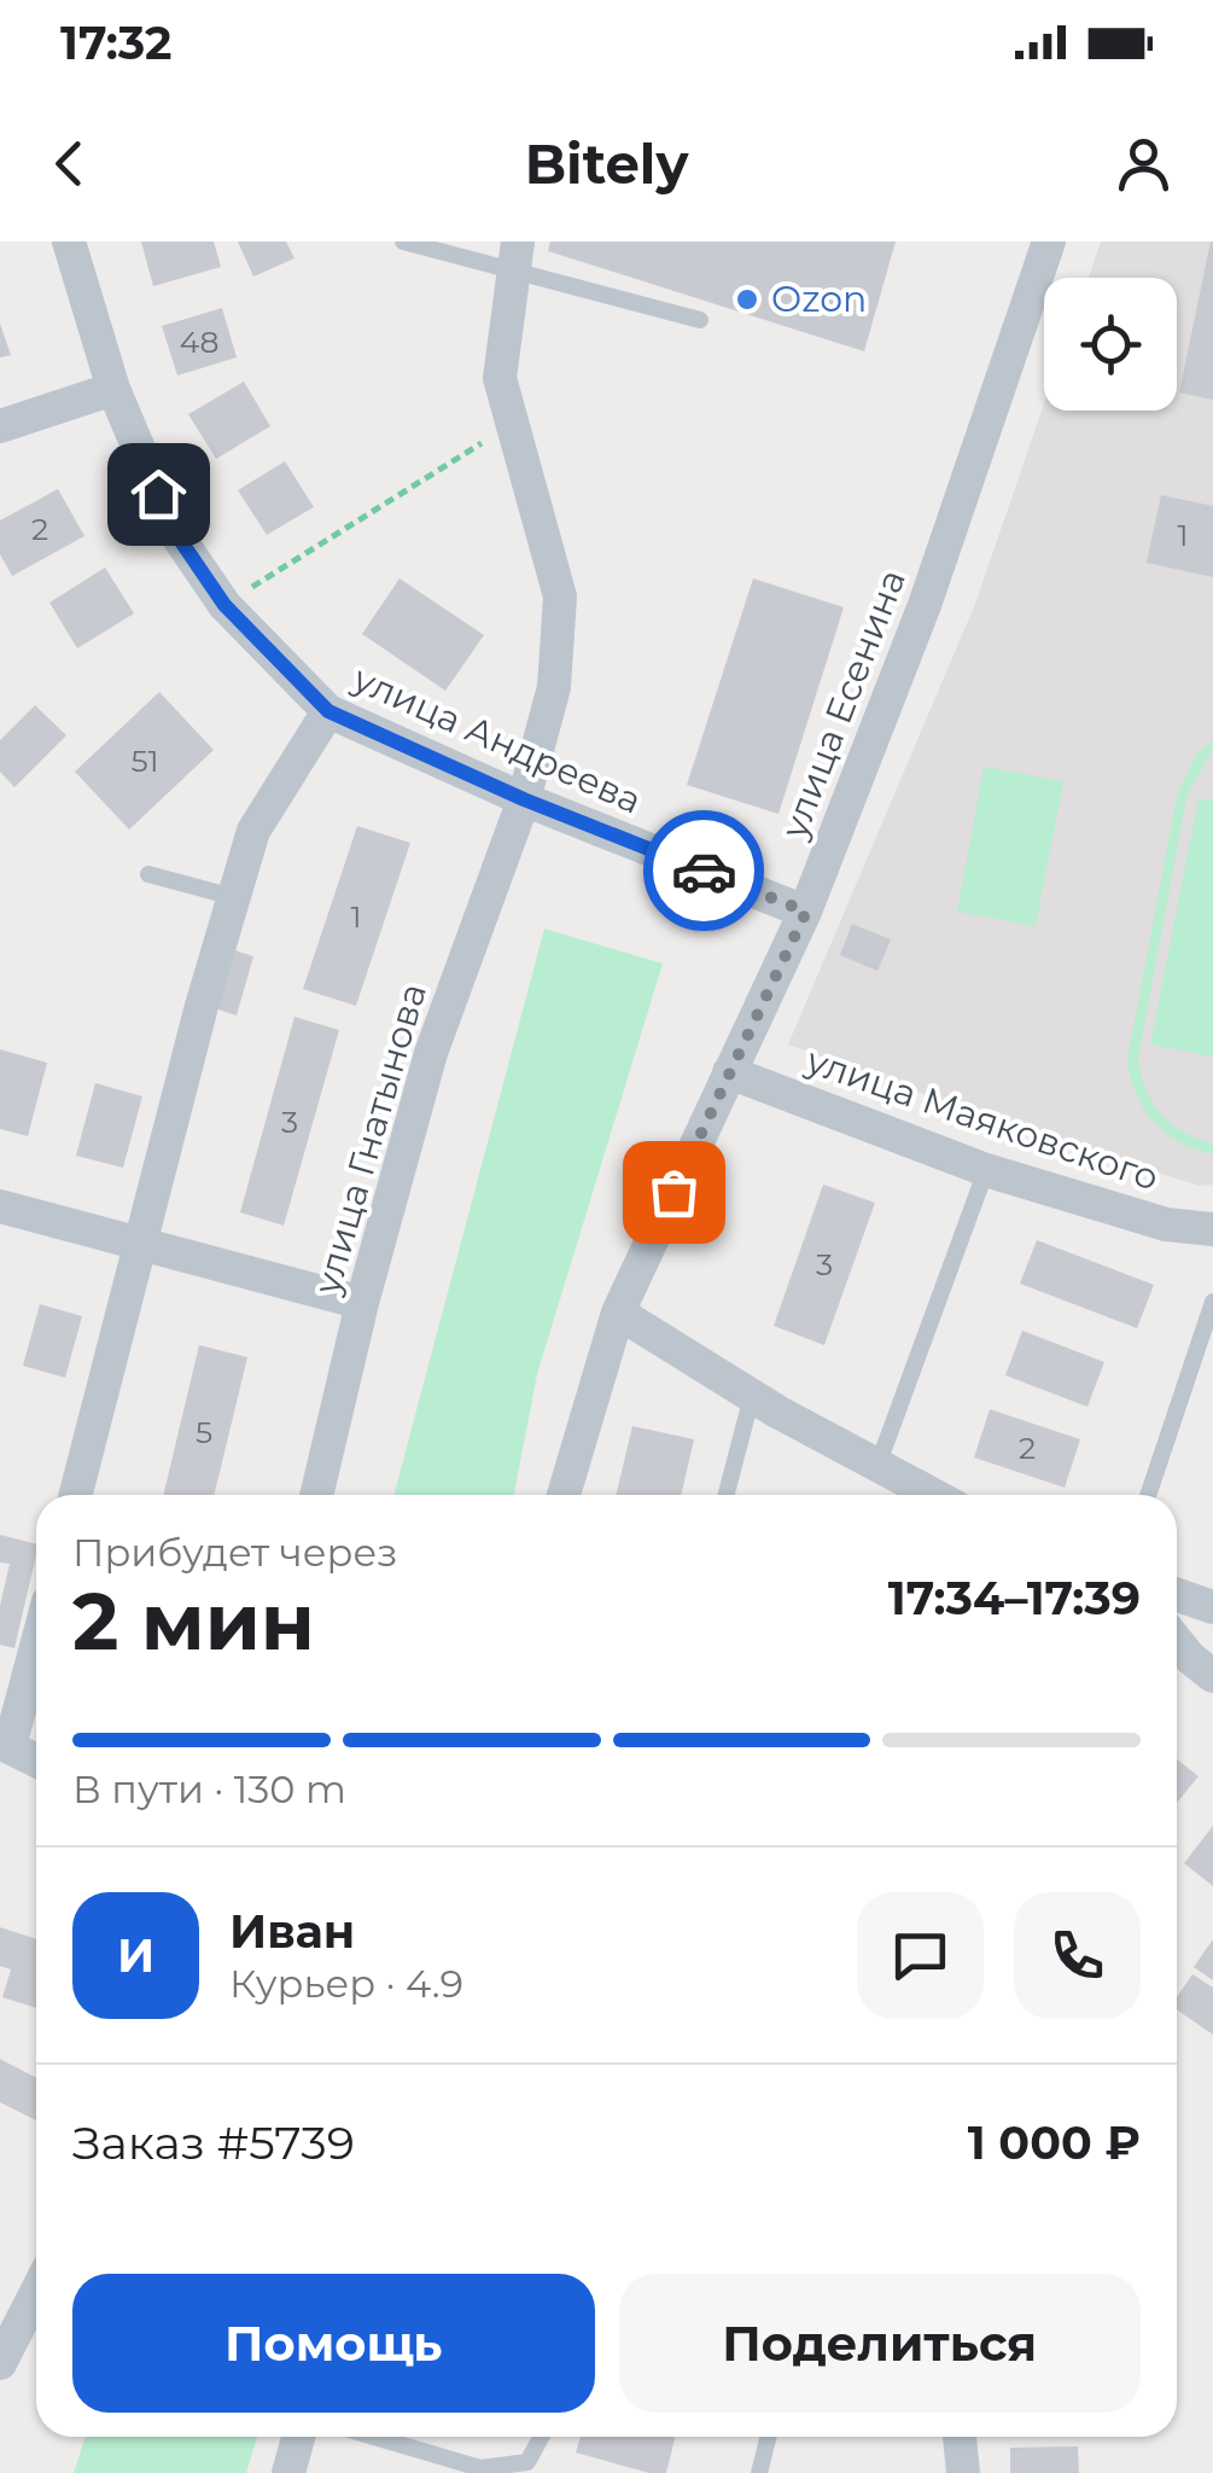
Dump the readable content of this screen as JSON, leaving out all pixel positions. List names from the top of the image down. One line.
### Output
{"streets":{"street":["улица Есенина","улица Андреева","улица Маяковского","улица Гнатынова"]},"crossings":[["улица Есенина","улица Андреева"],["улица Есенина","улица Маяковского"],["улица Андреева","улица Гнатынова"]],"places":["Ozon"],"house_numbers":["48","2","1","51","1","3","3","5","2"],"page":{"status":"17:32","header":"Bitely","heading":["2 мин","Прибудет через","17:34–17:39"],"panel":["Иван","Курьер · 4.9","Заказ #5739","1 000 ₽"],"bar":"В пути · 130 m","round":"И","buttons":["Помощь","Поделиться"]}}
